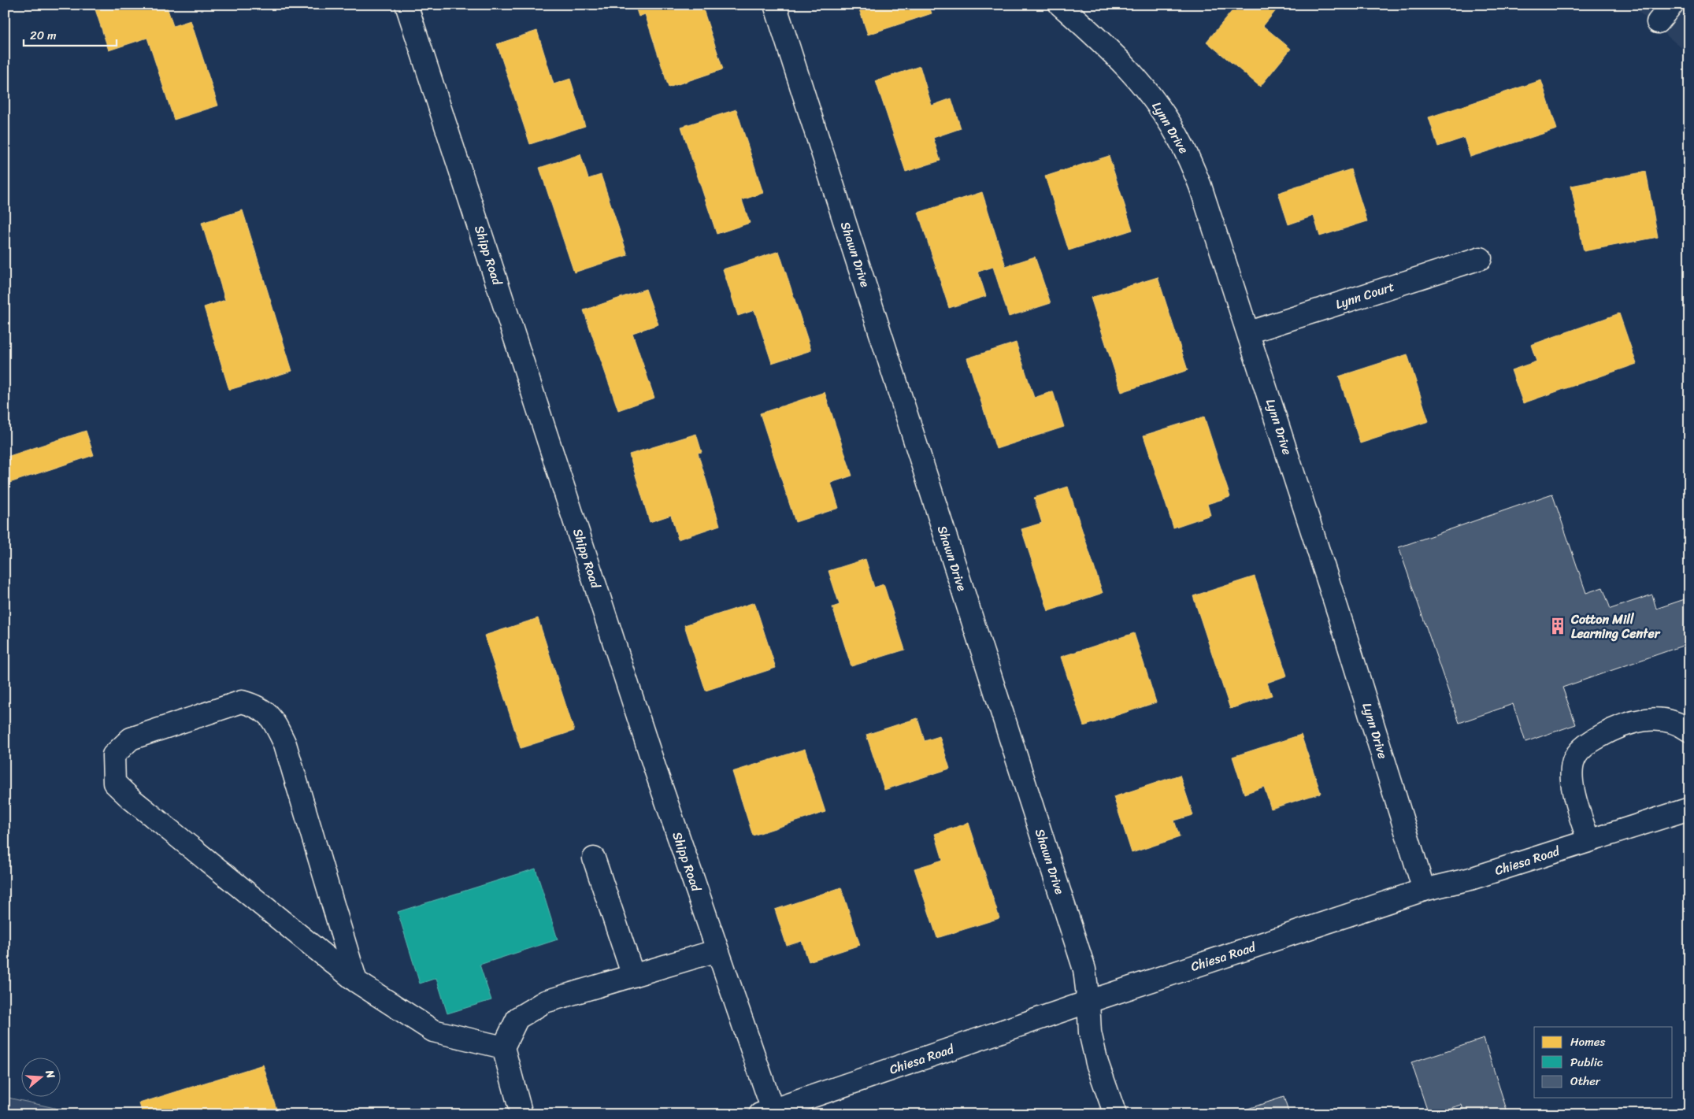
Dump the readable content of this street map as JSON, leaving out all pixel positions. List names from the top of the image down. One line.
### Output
{"streets":{"street":["Lynn Drive","Shawn Drive","Shipp Road","Lynn Court","Chiesa Road"]},"crossings":[["Lynn Drive","Lynn Court"],["Lynn Drive","Chiesa Road"],["Shawn Drive","Chiesa Road"],["Shipp Road","Chiesa Road"]],"places":{"building":["Cotton Mill Learning Center"]},"legend":["Homes","Public","Other"],"scale_bar":"20 m","north":"right"}
